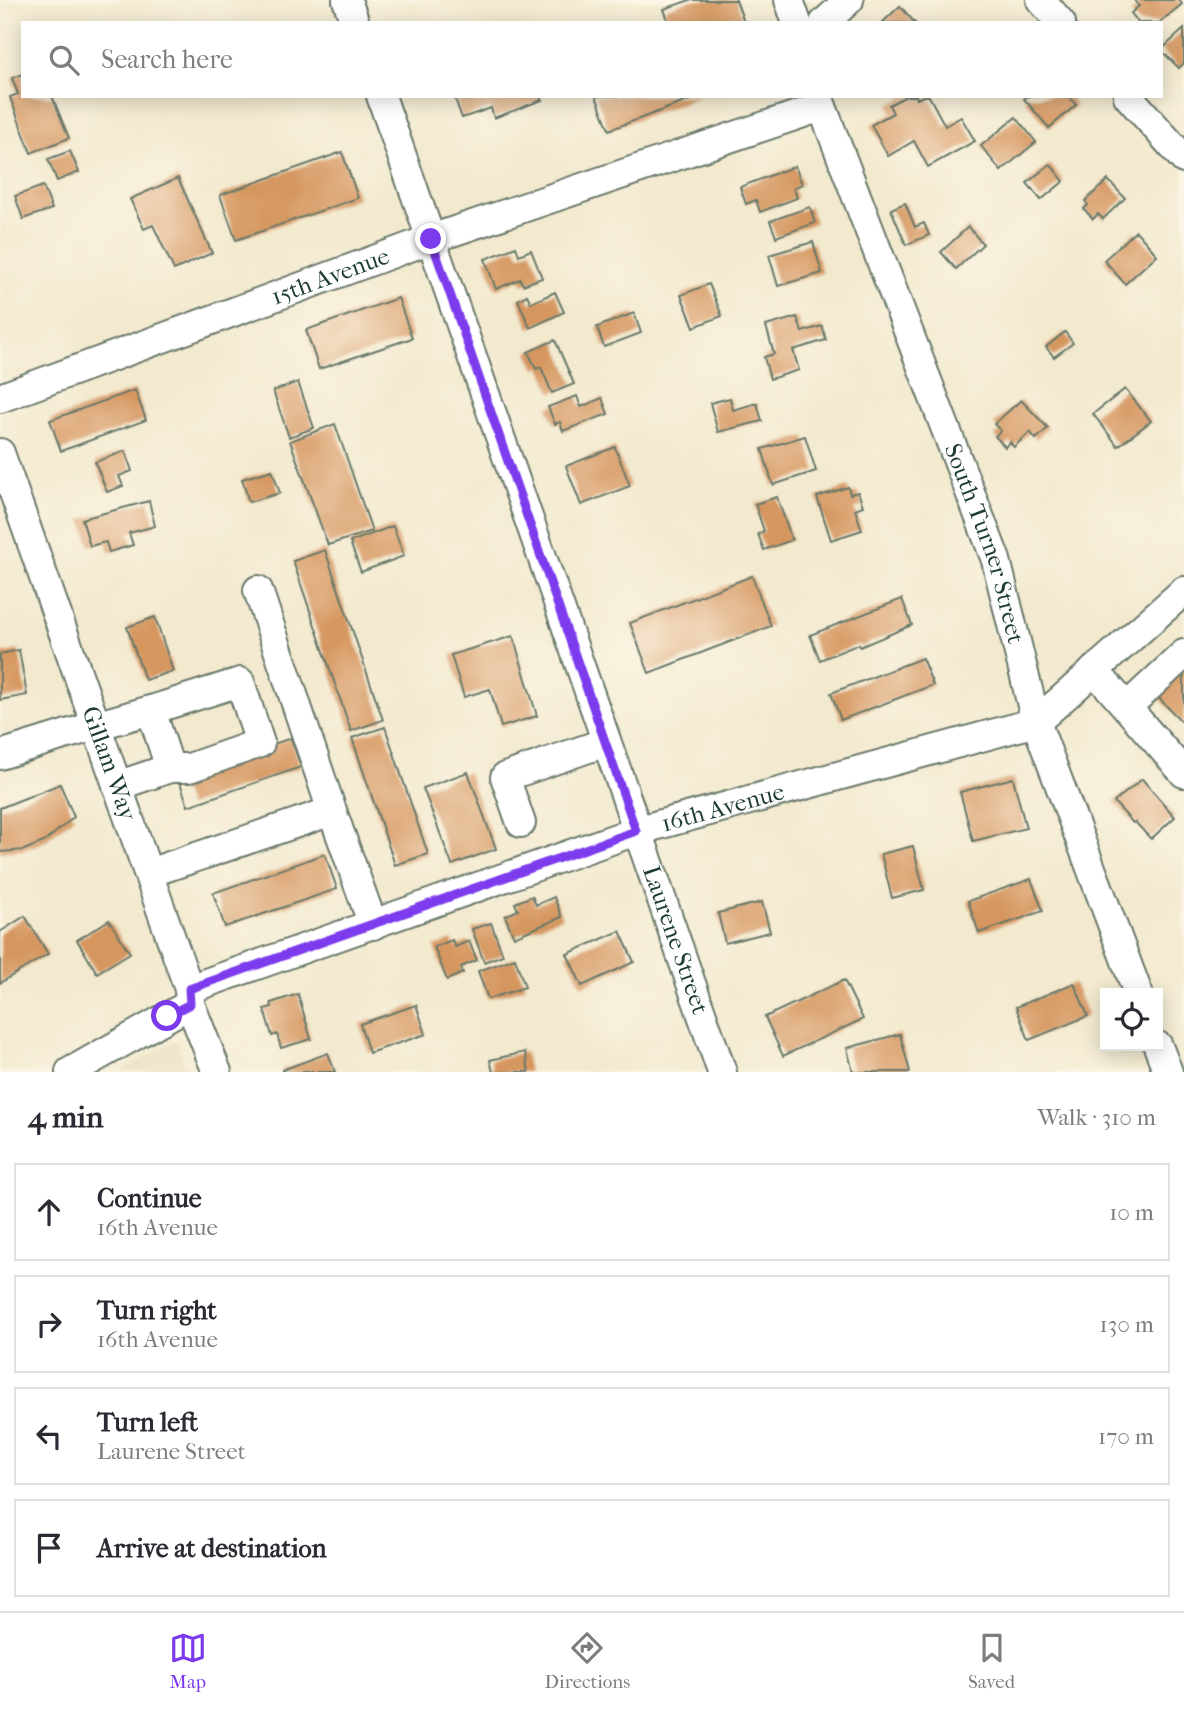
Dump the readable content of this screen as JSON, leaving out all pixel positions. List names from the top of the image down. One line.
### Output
{"streets":{"street":["15th Avenue","South Turner Street","Gillam Way","16th Avenue","Laurene Street"]},"crossings":[["15th Avenue","South Turner Street"],["15th Avenue","Laurene Street"],["South Turner Street","16th Avenue"],["Gillam Way","16th Avenue"],["16th Avenue","Laurene Street"]],"page":{"search":"Search here","heading":["4 min","Walk · 310 m"],"list":[["Continue","16th Avenue","10 m"],["Turn right","16th Avenue","130 m"],["Turn left","Laurene Street","170 m"],"Arrive at destination"],"nav":["Map","Directions","Saved"]}}
